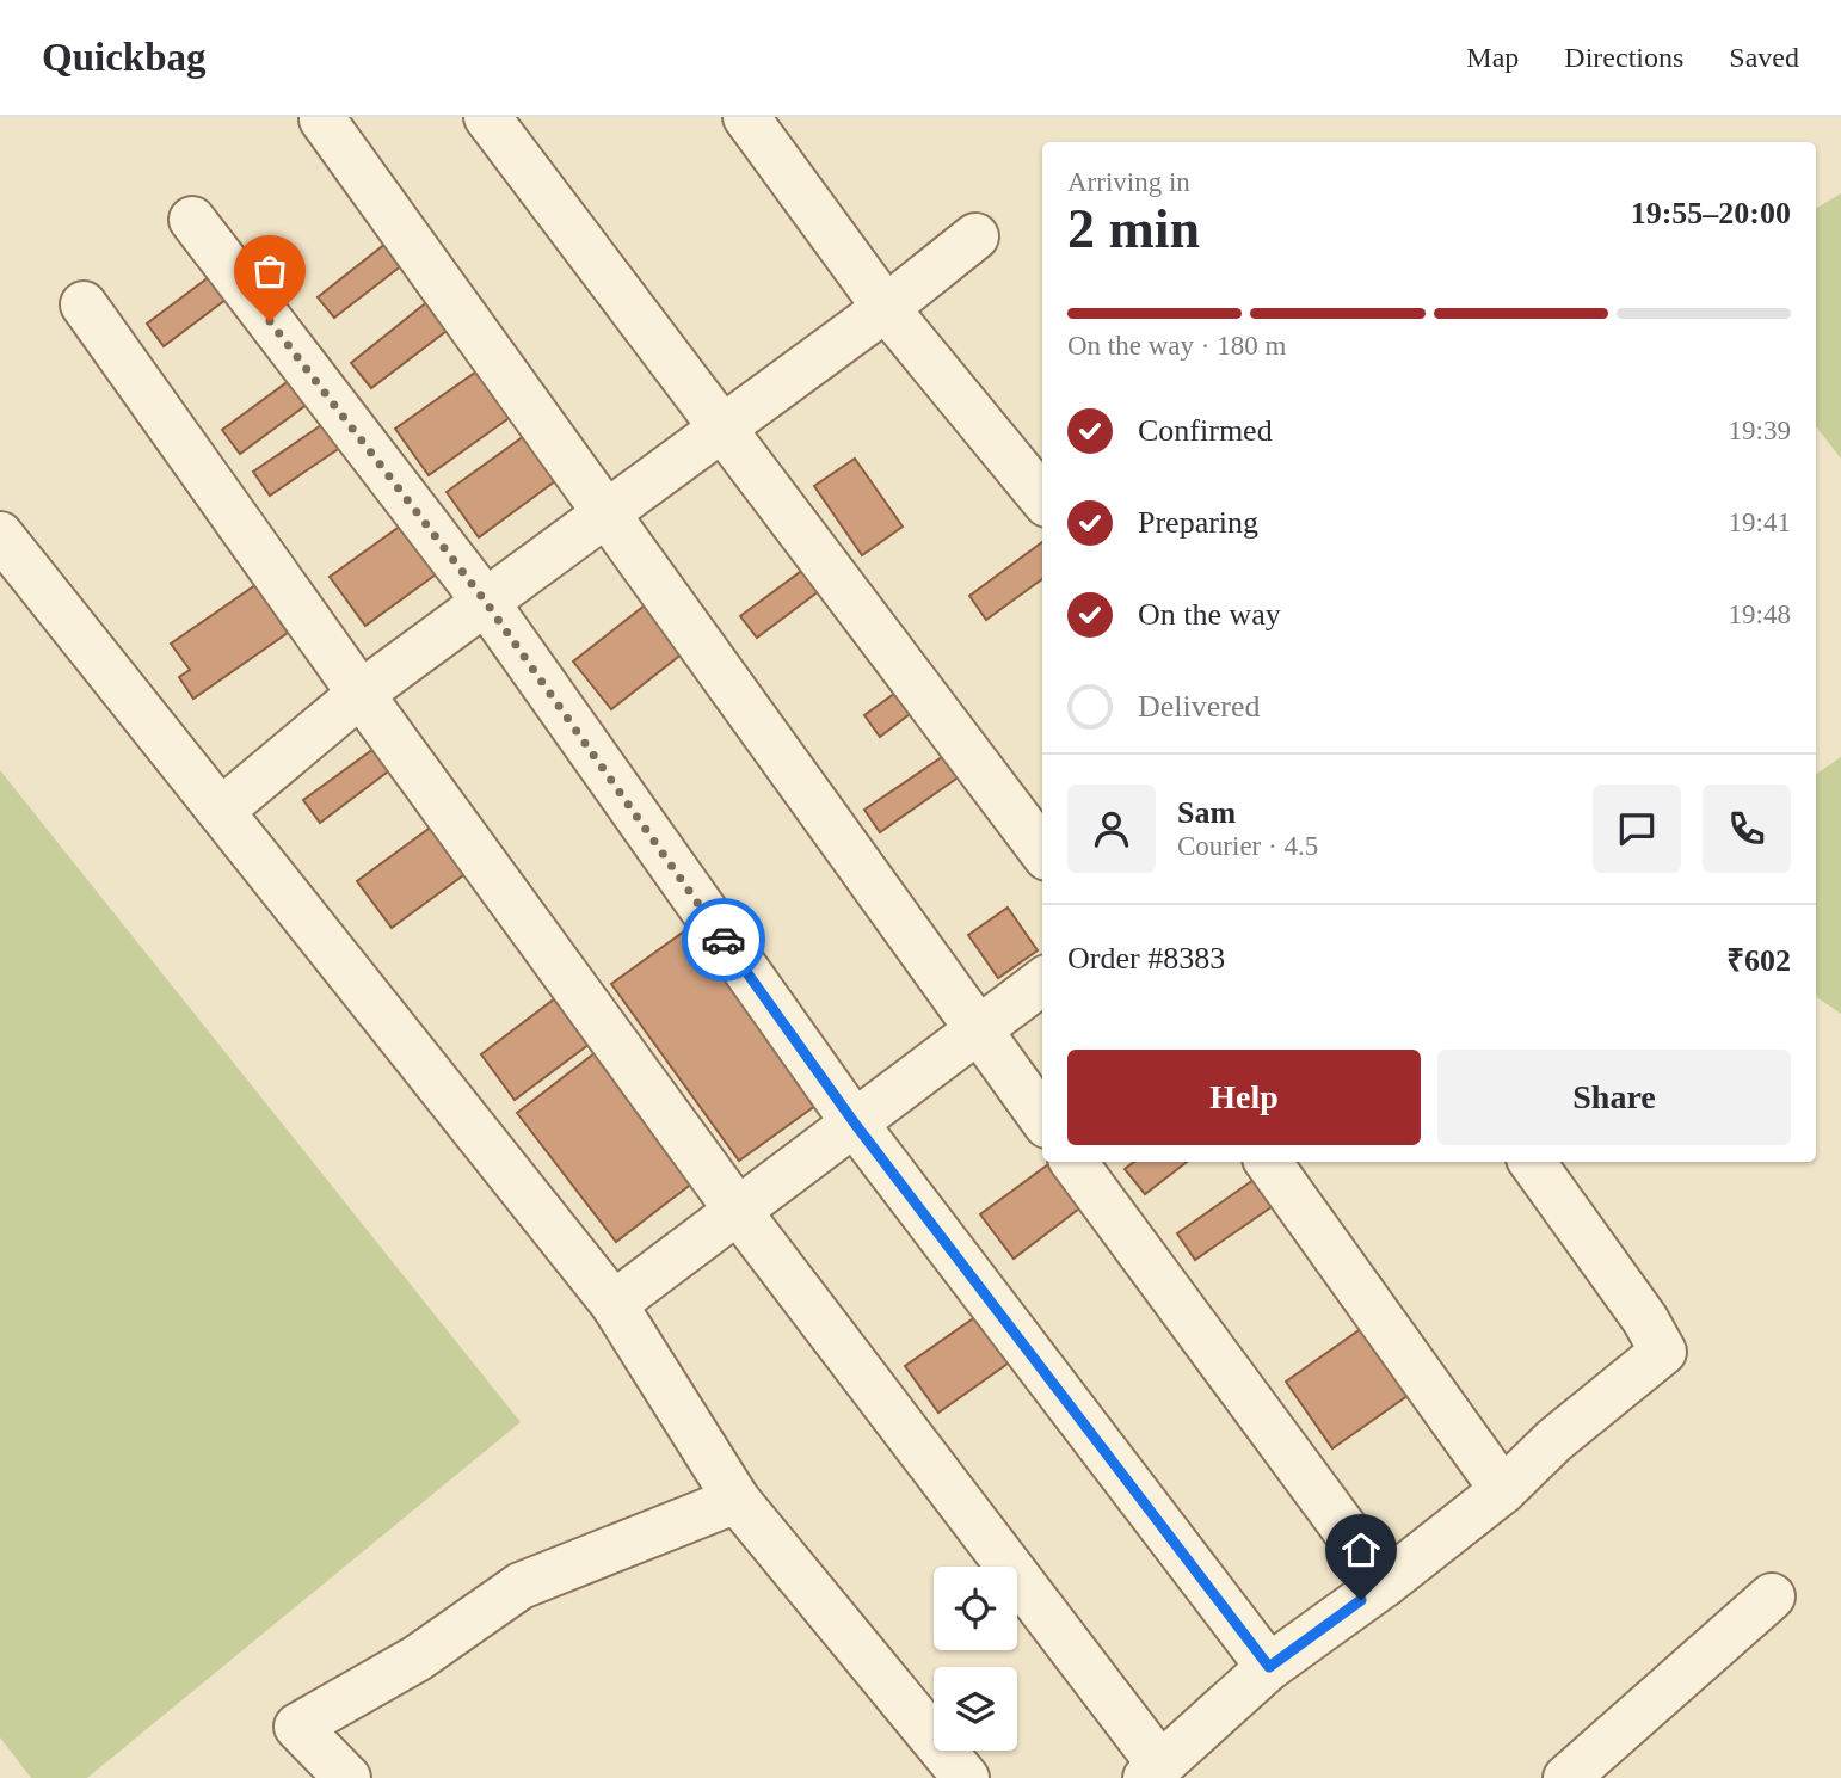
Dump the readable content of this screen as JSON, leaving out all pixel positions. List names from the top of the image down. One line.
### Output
{"page":{"header":"Quickbag","nav":["Map","Directions","Saved"],"heading":["2 min","Arriving in","19:55–20:00"],"panel":["Sam","Courier · 4.5","Order #8383","₹602"],"bar":"On the way · 180 m","list":[["Confirmed","19:39"],["Preparing","19:41"],["On the way","19:48"],"Delivered"],"buttons":["Help","Share"]}}
